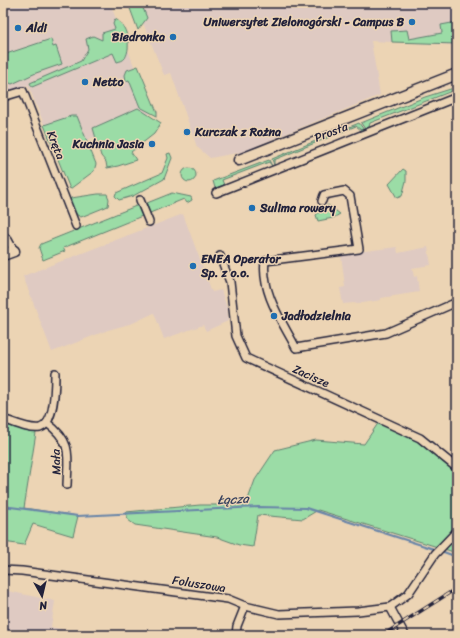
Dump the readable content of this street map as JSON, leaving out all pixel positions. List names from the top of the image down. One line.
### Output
{"streets":{"street":["Prosta","Kręta","Zacisze","Mała","Foluszowa"]},"water":["Łącza"],"places":["Uniwersytet Zielonogórski - Campus B","Aldi","Biedronka","Netto","Kurczak z Rożna","Kuchnia Jasia","Sulima rowery","ENEA Operator Sp. z o.o.","Jadłodzielnia"],"north":"bottom"}
